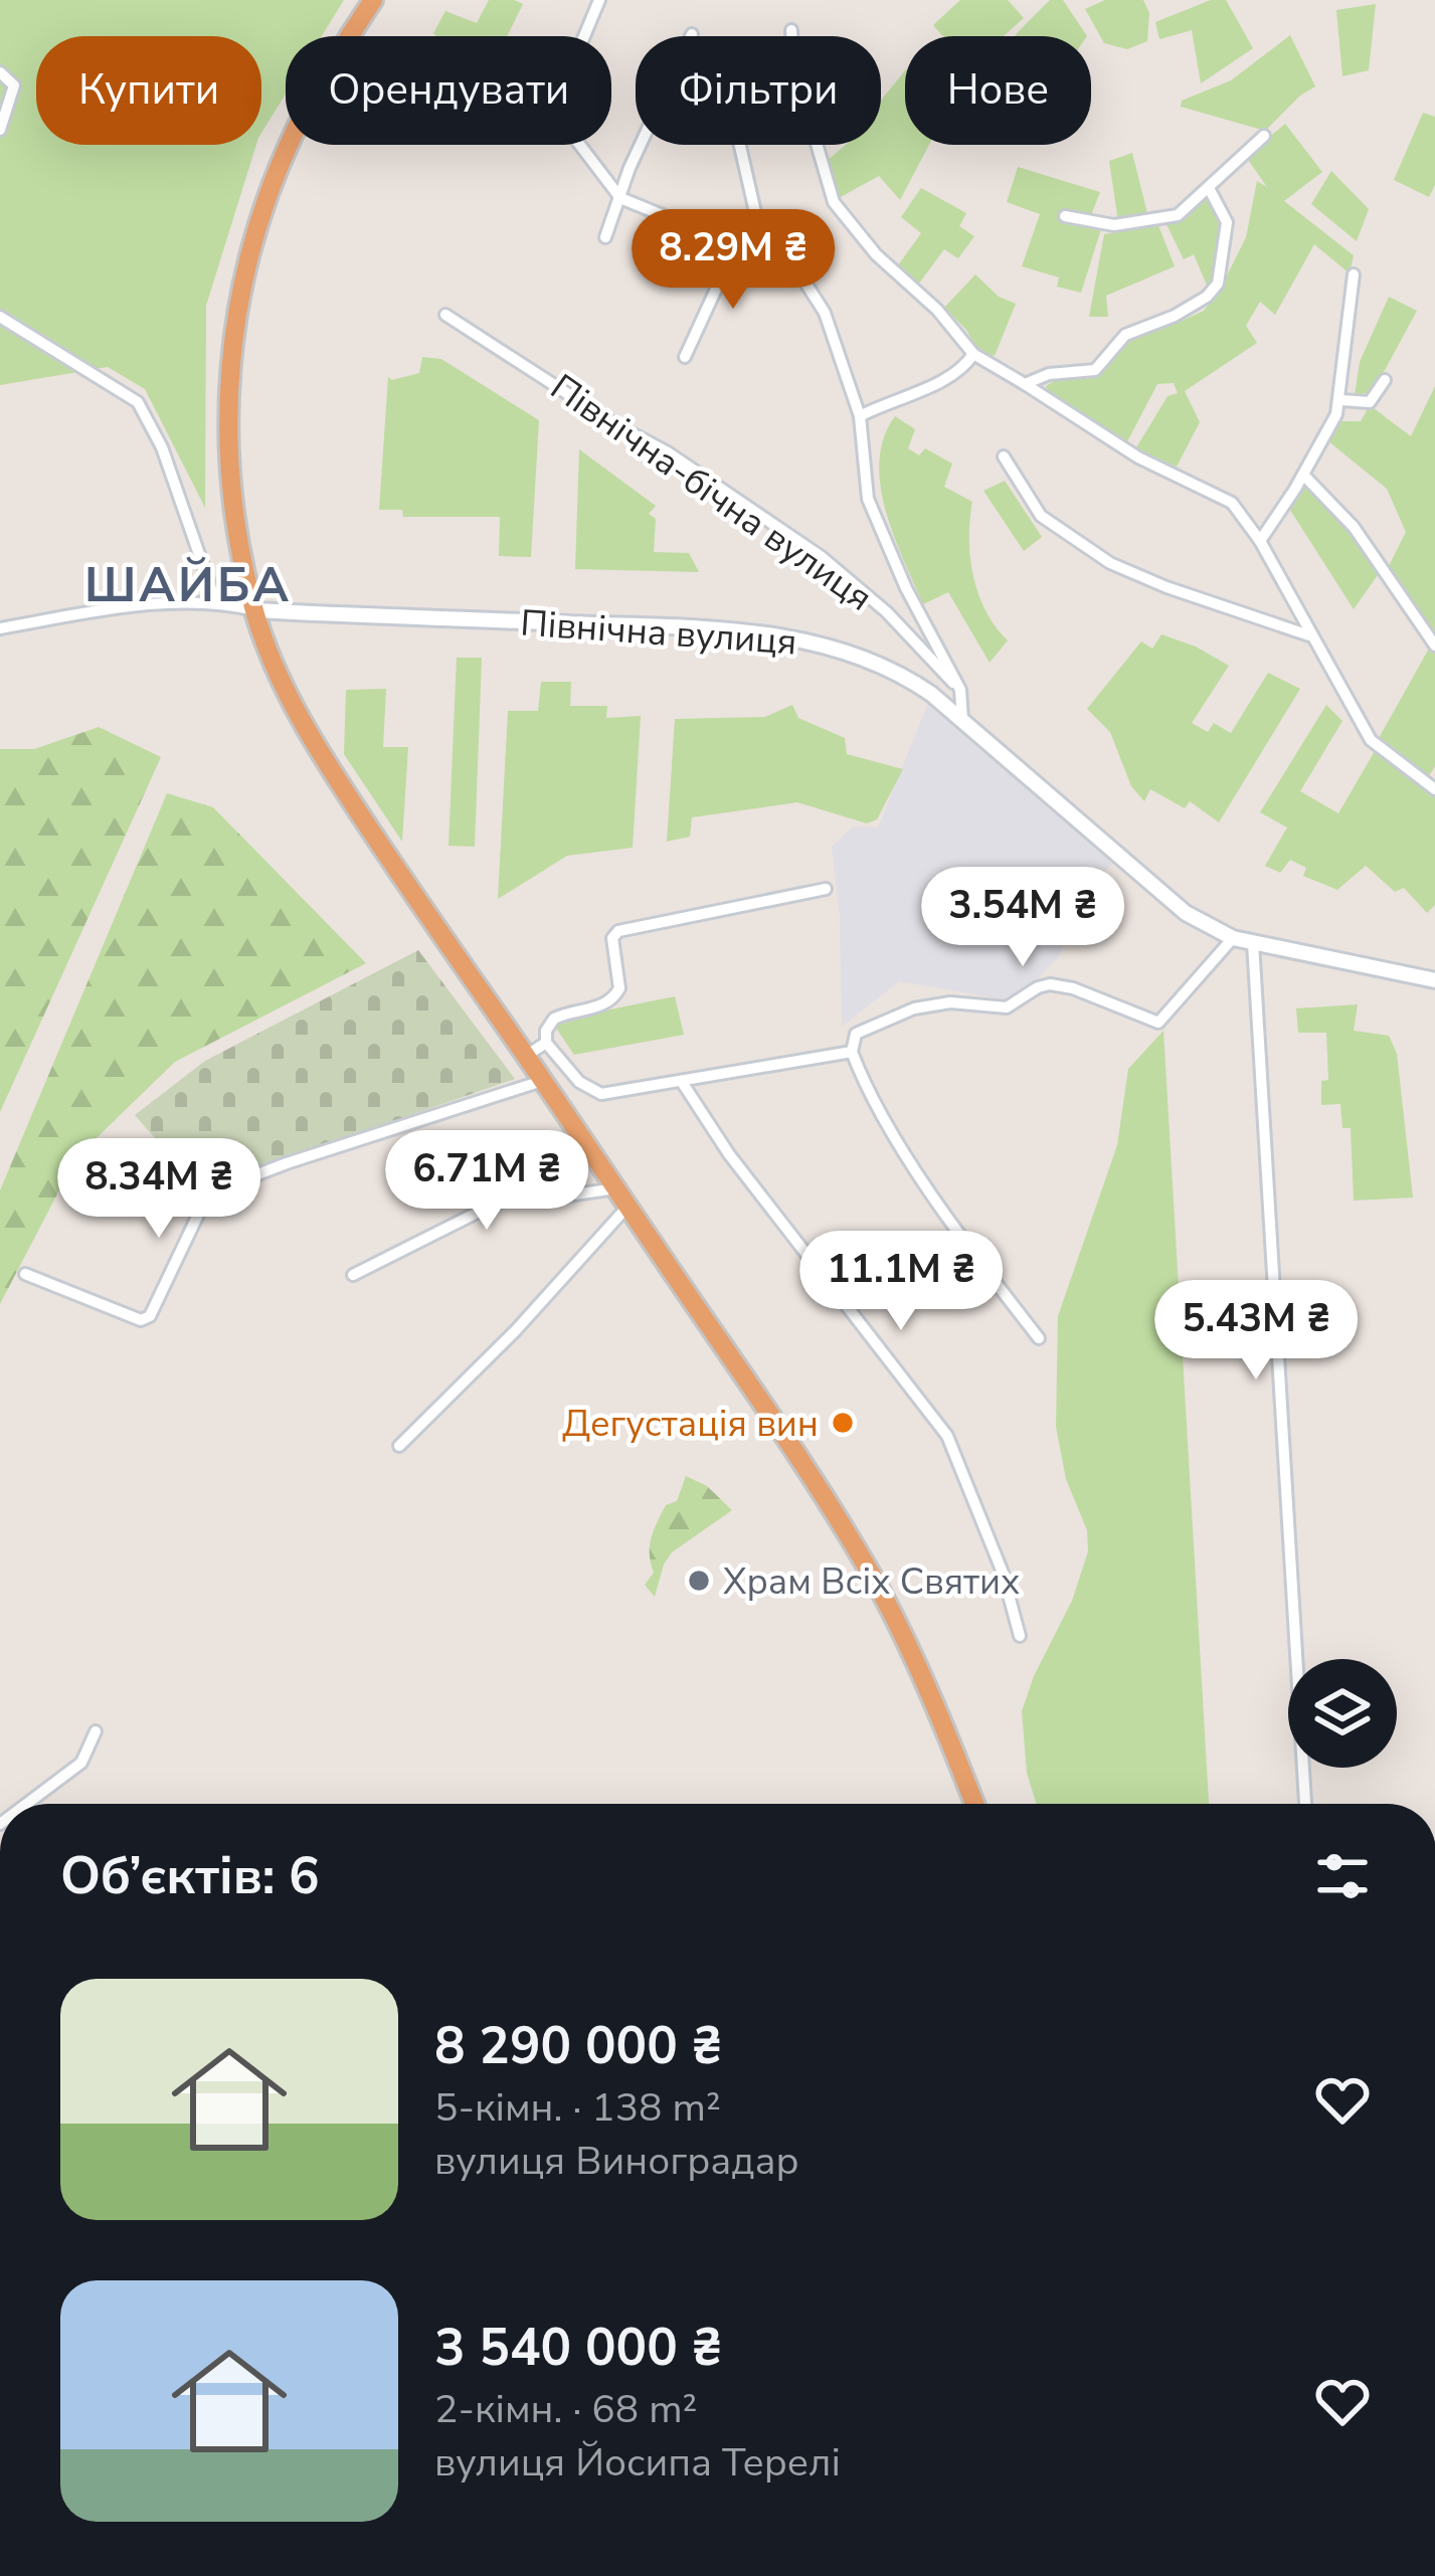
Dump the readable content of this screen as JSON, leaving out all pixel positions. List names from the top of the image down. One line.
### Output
{"streets":{"street":["Північна-бічна вулиця","Північна вулиця"]},"crossings":[["Північна-бічна вулиця","Північна вулиця"]],"districts":["ШАЙБА"],"places":["Дегустація вин","Храм Всіх Святих"],"page":{"chip":["Купити","Орендувати","Фільтри","Нове"],"price":["8.29M ₴","3.54M ₴","6.71M ₴","8.34M ₴","11.1M ₴","5.43M ₴"],"heading":"Об’єктів: 6","list":[{"name":"8 290 000 ₴","note":"5-кімн. · 138 m² · вулиця Виноградар"},{"name":"3 540 000 ₴","note":"2-кімн. · 68 m² · вулиця Йосипа Терелі"}]}}
